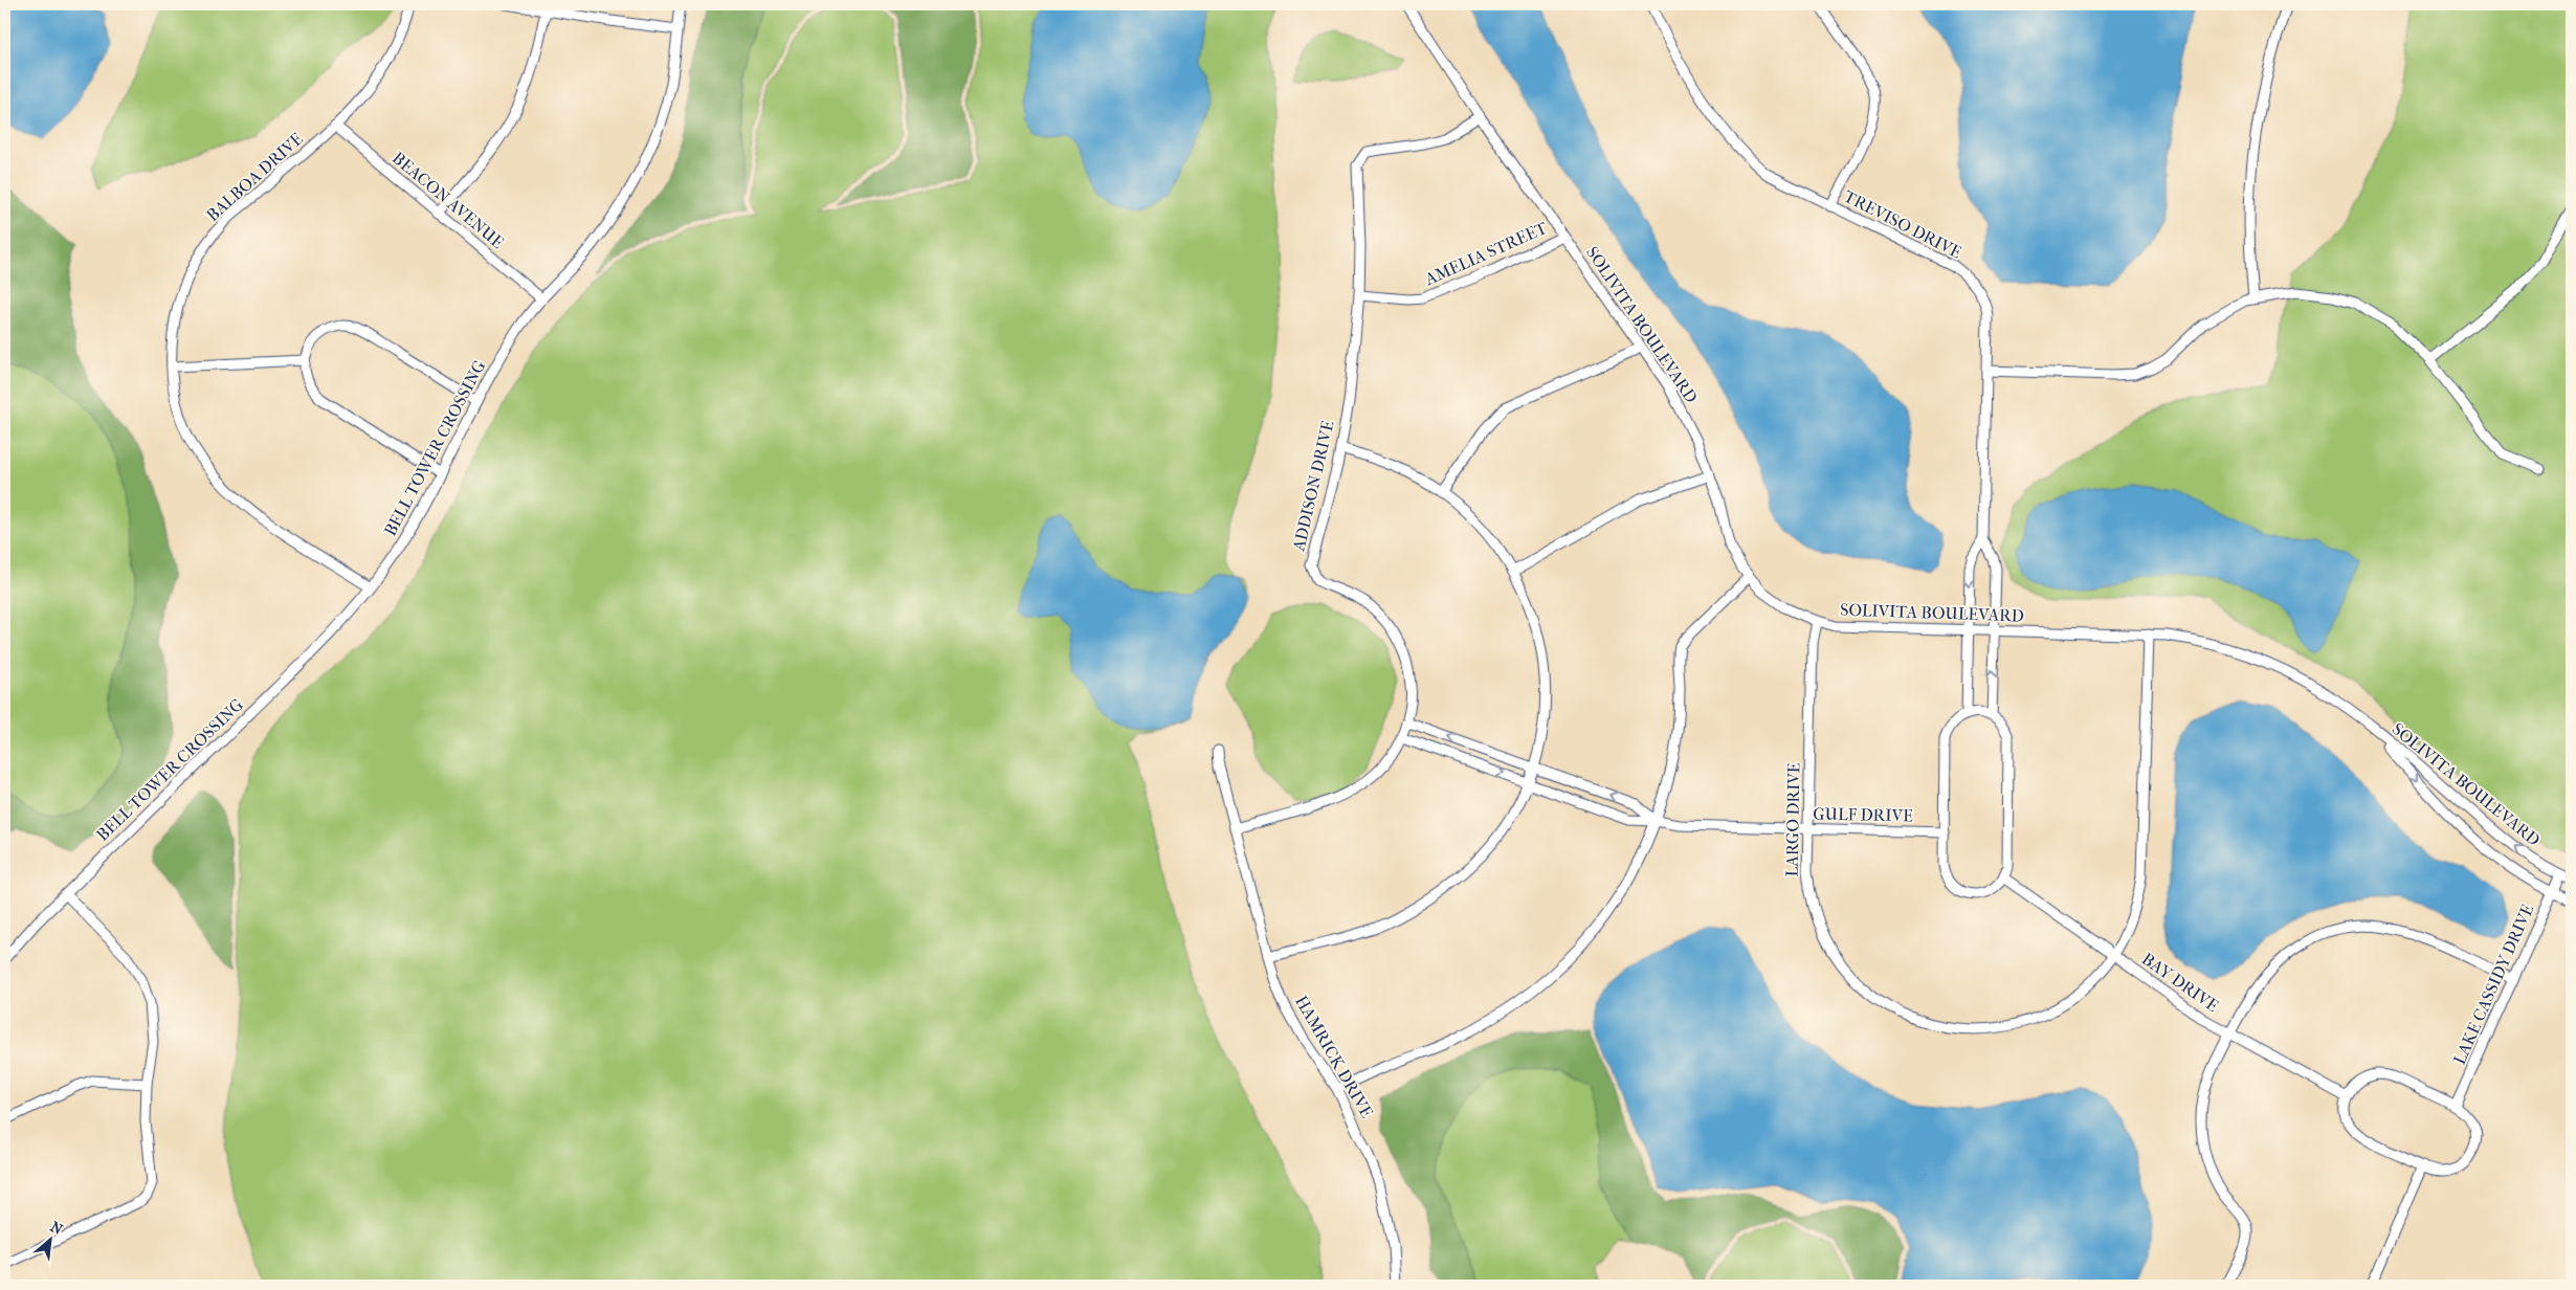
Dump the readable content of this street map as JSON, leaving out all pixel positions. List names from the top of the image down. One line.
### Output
{"streets":{"street":["BALBOA DRIVE","BEACON AVENUE","TREVISO DRIVE","AMELIA STREET","SOLIVITA BOULEVARD","BELL TOWER CROSSING","ADDISON DRIVE","GULF DRIVE","LARGO DRIVE","BAY DRIVE","LAKE CASSIDY DRIVE","HAMRICK DRIVE"]},"crossings":[["BALBOA DRIVE","BEACON AVENUE"],["BALBOA DRIVE","BELL TOWER CROSSING"],["BEACON AVENUE","BELL TOWER CROSSING"],["TREVISO DRIVE","SOLIVITA BOULEVARD"],["AMELIA STREET","SOLIVITA BOULEVARD"],["AMELIA STREET","ADDISON DRIVE"],["SOLIVITA BOULEVARD","ADDISON DRIVE"],["SOLIVITA BOULEVARD","LARGO DRIVE"],["SOLIVITA BOULEVARD","LAKE CASSIDY DRIVE"],["ADDISON DRIVE","GULF DRIVE"],["ADDISON DRIVE","HAMRICK DRIVE"],["GULF DRIVE","LARGO DRIVE"],["LARGO DRIVE","BAY DRIVE"]],"north":"top right"}
